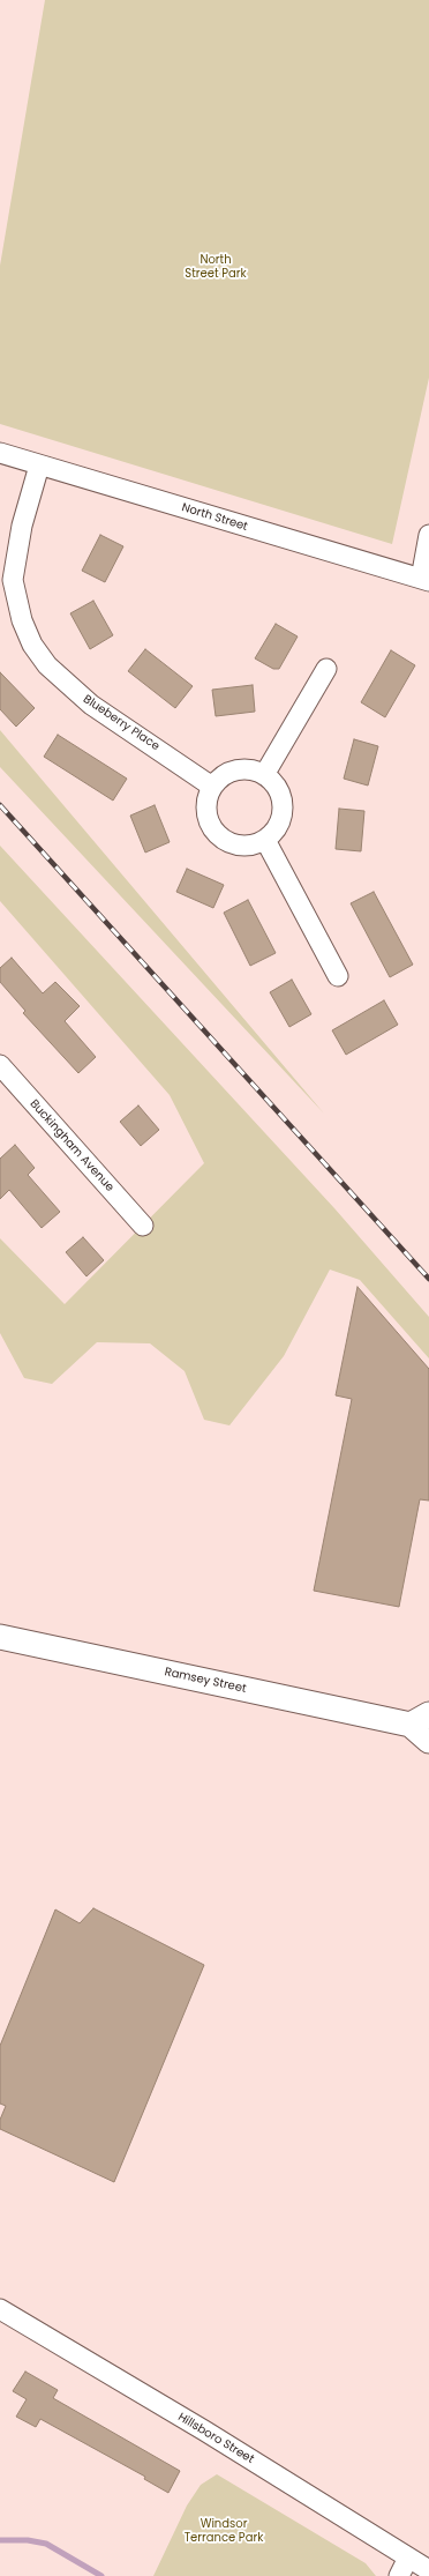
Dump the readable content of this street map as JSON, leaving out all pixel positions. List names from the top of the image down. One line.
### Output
{"streets":{"main road":["Ramsey Street"],"street":["North Street","Blueberry Place","Buckingham Avenue","Hillsboro Street"]},"crossings":[["North Street","Blueberry Place"]],"parks":["North Street Park","Windsor Terrance Park"]}
